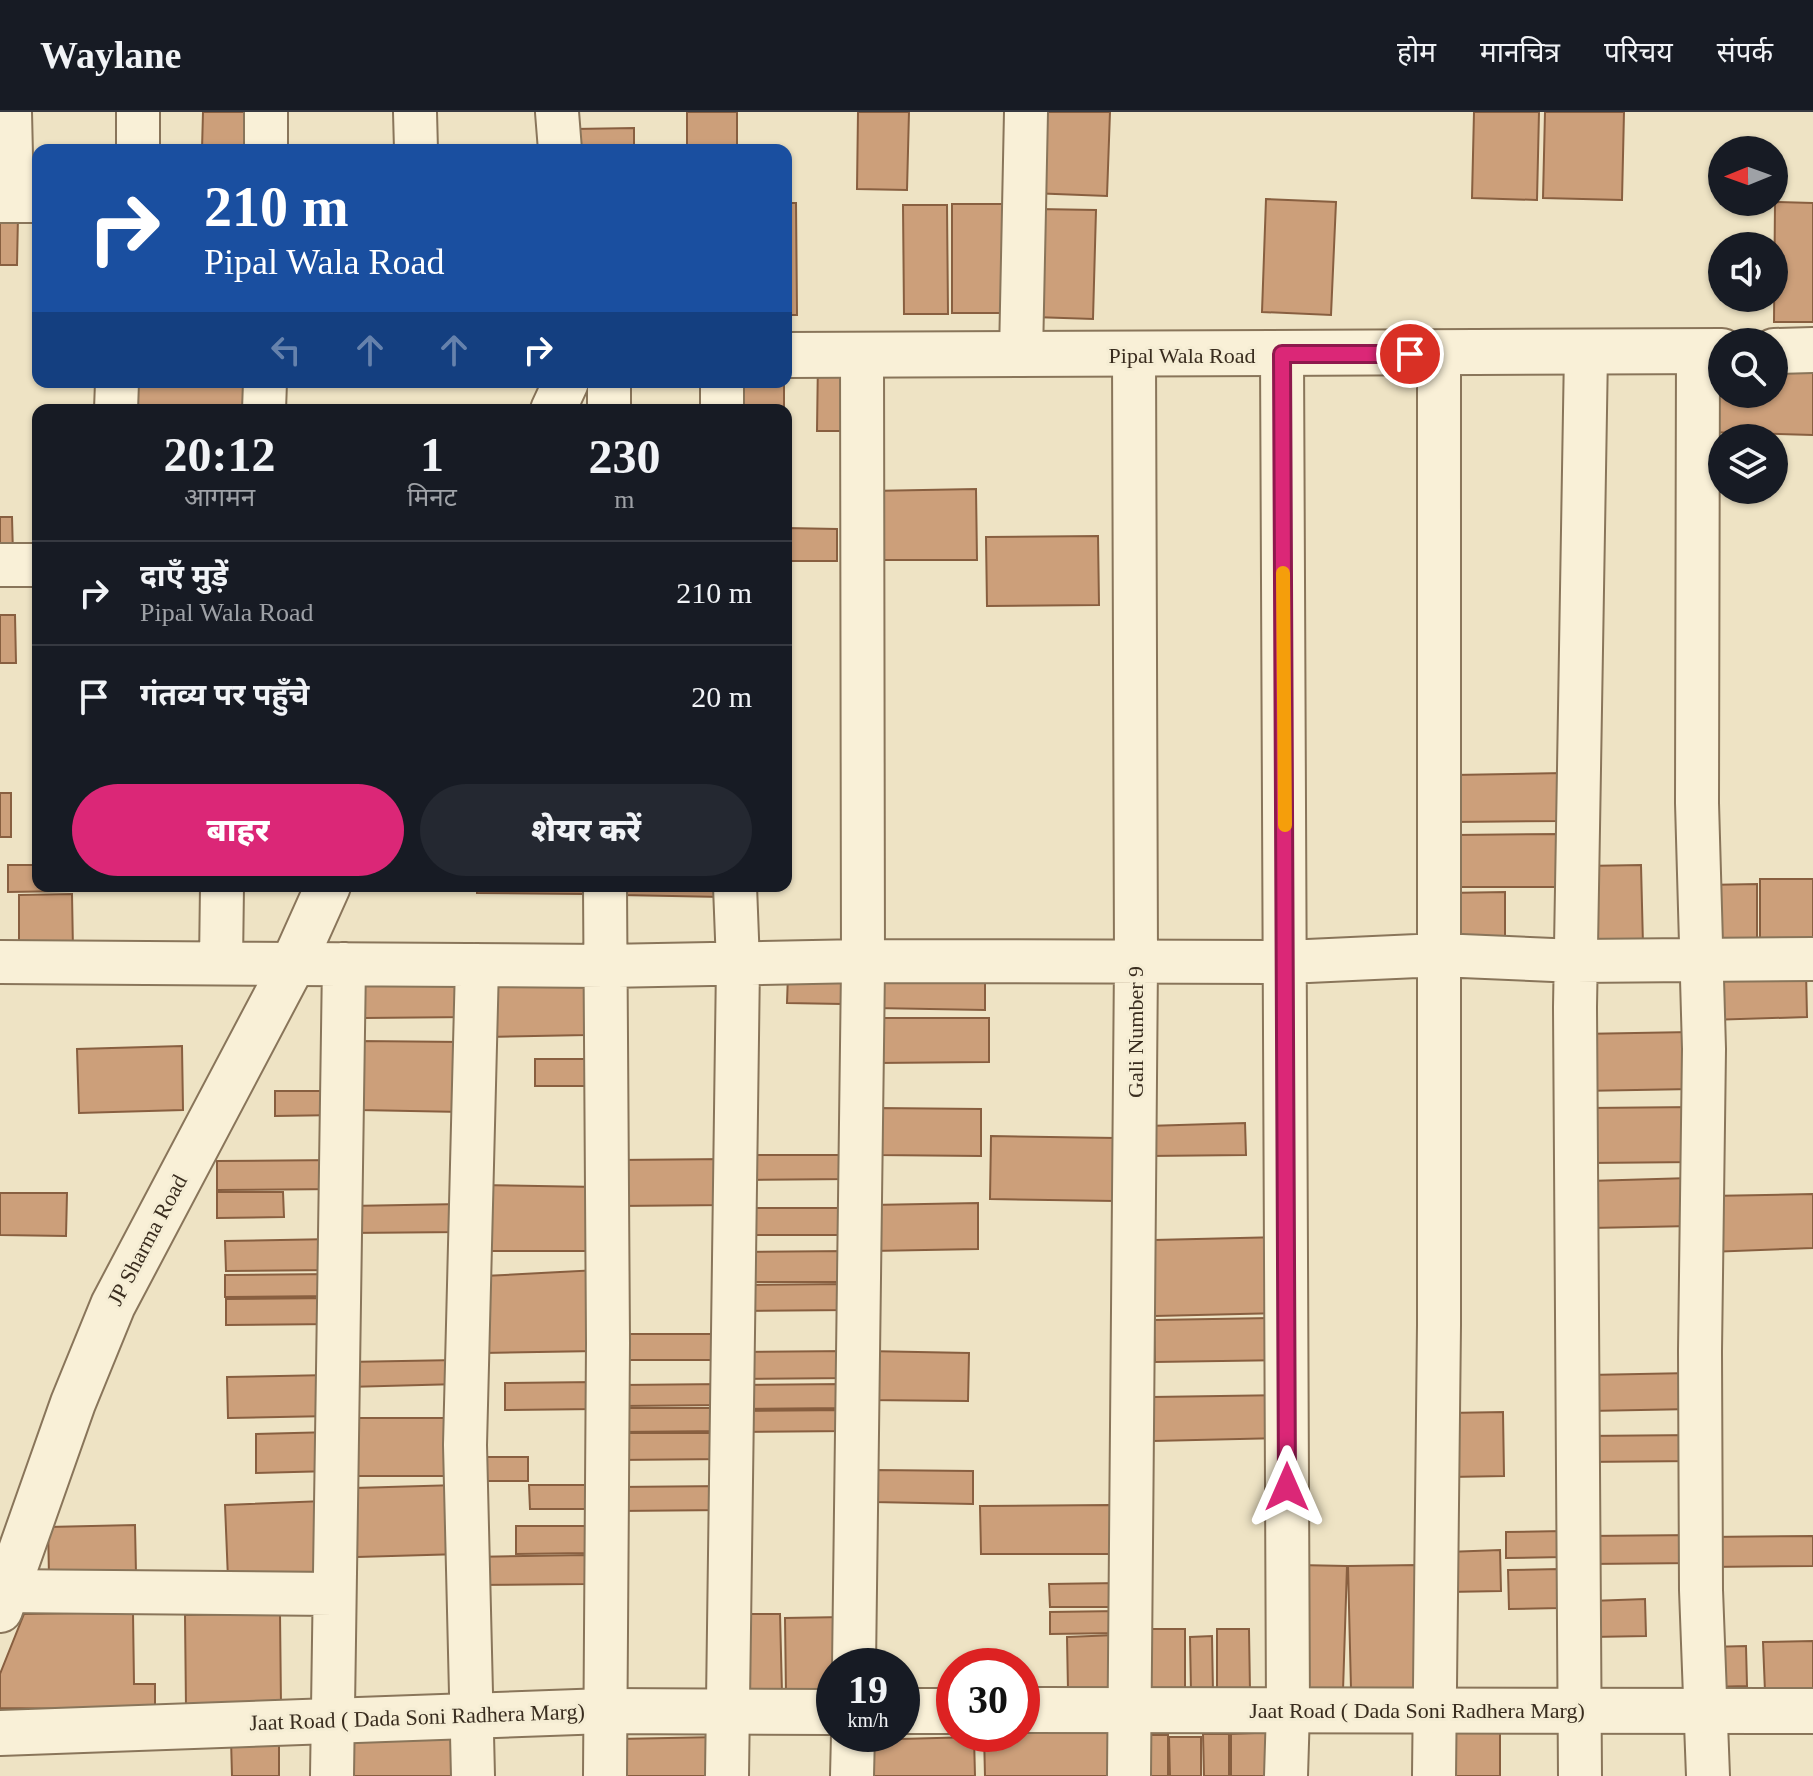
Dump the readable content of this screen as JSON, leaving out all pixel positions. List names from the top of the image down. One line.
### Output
{"streets":{"street":["Pipal Wala Road","Gali Number 9","JP Sharma Road","Jaat Road ( Dada Soni Radhera Marg)"]},"crossings":[["Pipal Wala Road","Gali Number 9"],["Gali Number 9","Jaat Road ( Dada Soni Radhera Marg)"]],"north":"left","page":{"header":"Waylane","nav":["होम","मानचित्र","परिचय","संपर्क"],"turn":["210 m","Pipal Wala Road"],"eta":["20:12","आगमन","1","मिनट","230","m"],"list":[{"name":"दाएँ मुड़ें","note":"Pipal Wala Road","value":"210 m"},{"name":"गंतव्य पर पहुँचे","value":"20 m"}],"buttons":["बाहर","शेयर करें"],"speed":"19 km/h","limit":"30"}}
